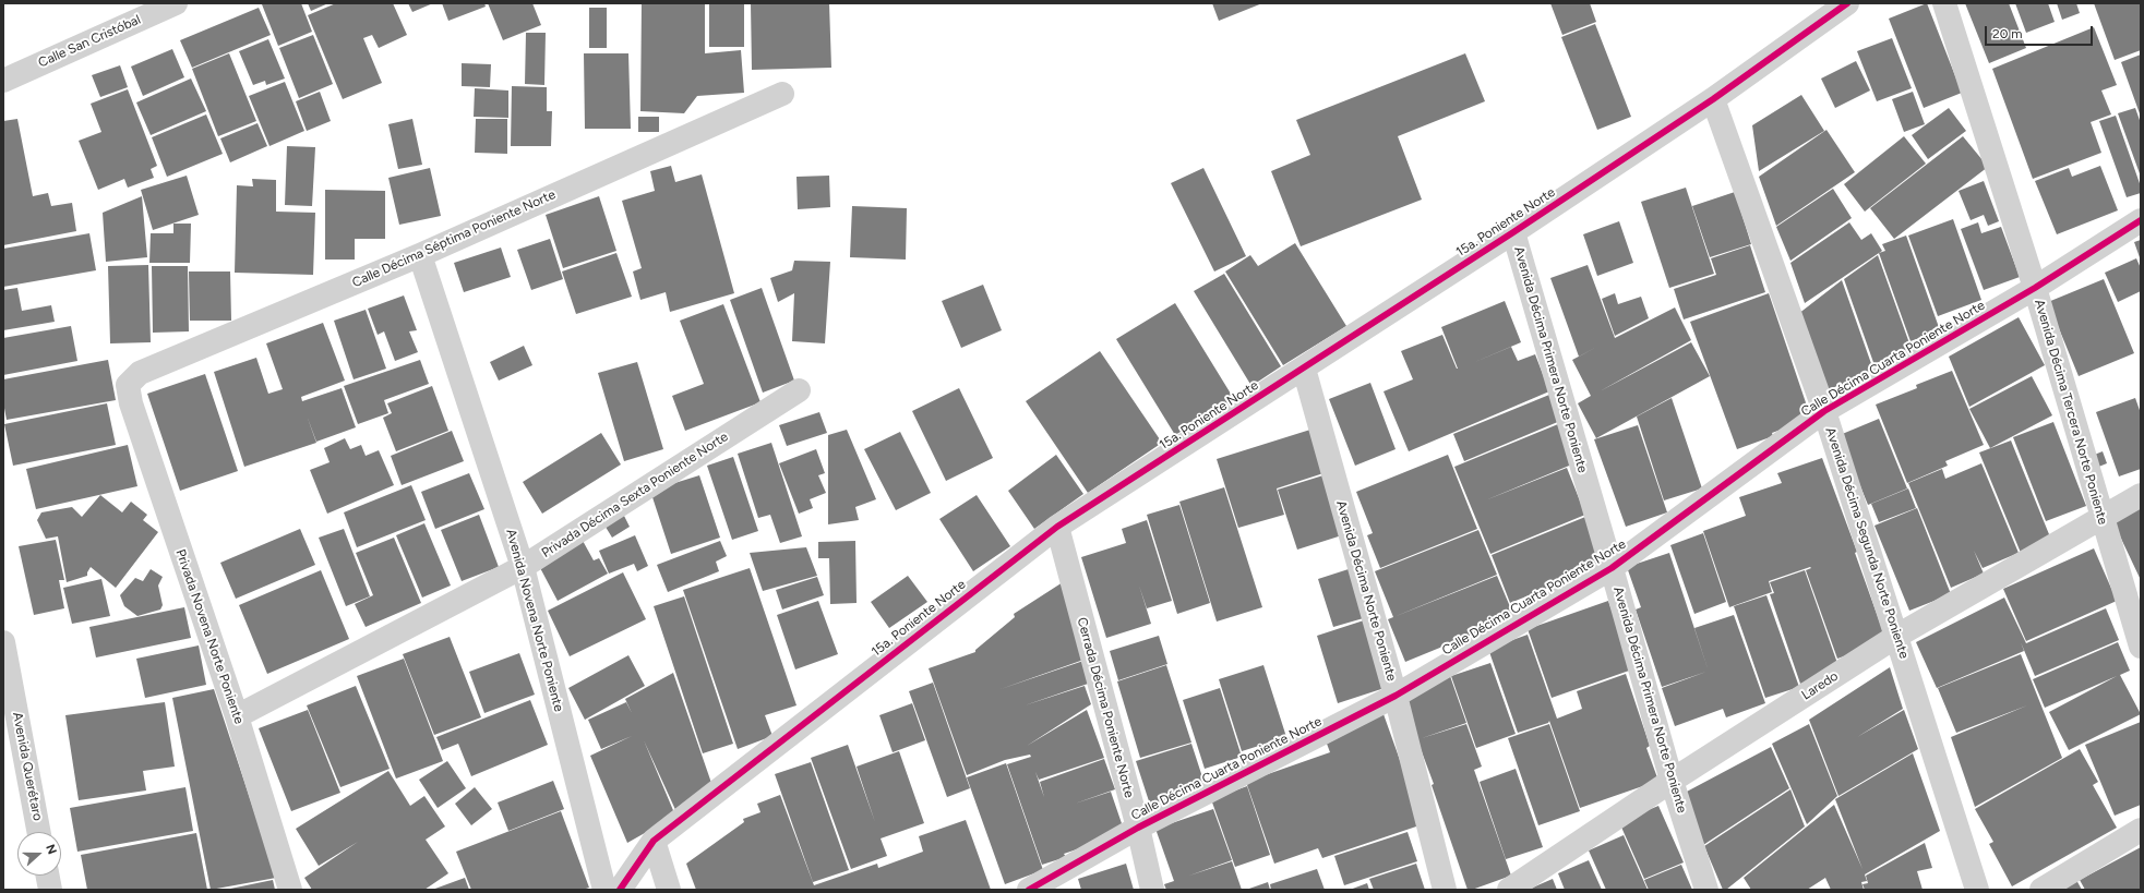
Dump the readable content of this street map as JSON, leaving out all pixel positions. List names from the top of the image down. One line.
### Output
{"streets":{"street":["Calle San Cristóbal","15a. Poniente Norte","Calle Décima Séptima Poniente Norte","Calle Décima Cuarta Poniente Norte","Avenida Décima Primera Norte Poniente","Avenida Décima Tercera Norte Poniente","Privada Décima Sexta Poniente Norte","Avenida Décima Segunda Norte Poniente","Avenida Décima Norte Poniente","Avenida Novena Norte Poniente","Privada Novena Norte Poniente","Laredo","Cerrada Décima Poniente Norte","Avenida Querétaro"]},"crossings":[["15a. Poniente Norte","Avenida Décima Primera Norte Poniente"],["15a. Poniente Norte","Avenida Décima Segunda Norte Poniente"],["15a. Poniente Norte","Avenida Décima Norte Poniente"],["15a. Poniente Norte","Cerrada Décima Poniente Norte"],["Calle Décima Séptima Poniente Norte","Avenida Novena Norte Poniente"],["Calle Décima Séptima Poniente Norte","Privada Novena Norte Poniente"],["Calle Décima Cuarta Poniente Norte","Avenida Décima Primera Norte Poniente"],["Calle Décima Cuarta Poniente Norte","Avenida Décima Tercera Norte Poniente"],["Calle Décima Cuarta Poniente Norte","Avenida Décima Segunda Norte Poniente"],["Calle Décima Cuarta Poniente Norte","Avenida Décima Norte Poniente"],["Calle Décima Cuarta Poniente Norte","Cerrada Décima Poniente Norte"],["Avenida Décima Primera Norte Poniente","Laredo"],["Avenida Décima Tercera Norte Poniente","Laredo"],["Privada Décima Sexta Poniente Norte","Avenida Novena Norte Poniente"],["Privada Décima Sexta Poniente Norte","Privada Novena Norte Poniente"],["Avenida Décima Segunda Norte Poniente","Laredo"]],"scale_bar":"20 m","north":"right"}
